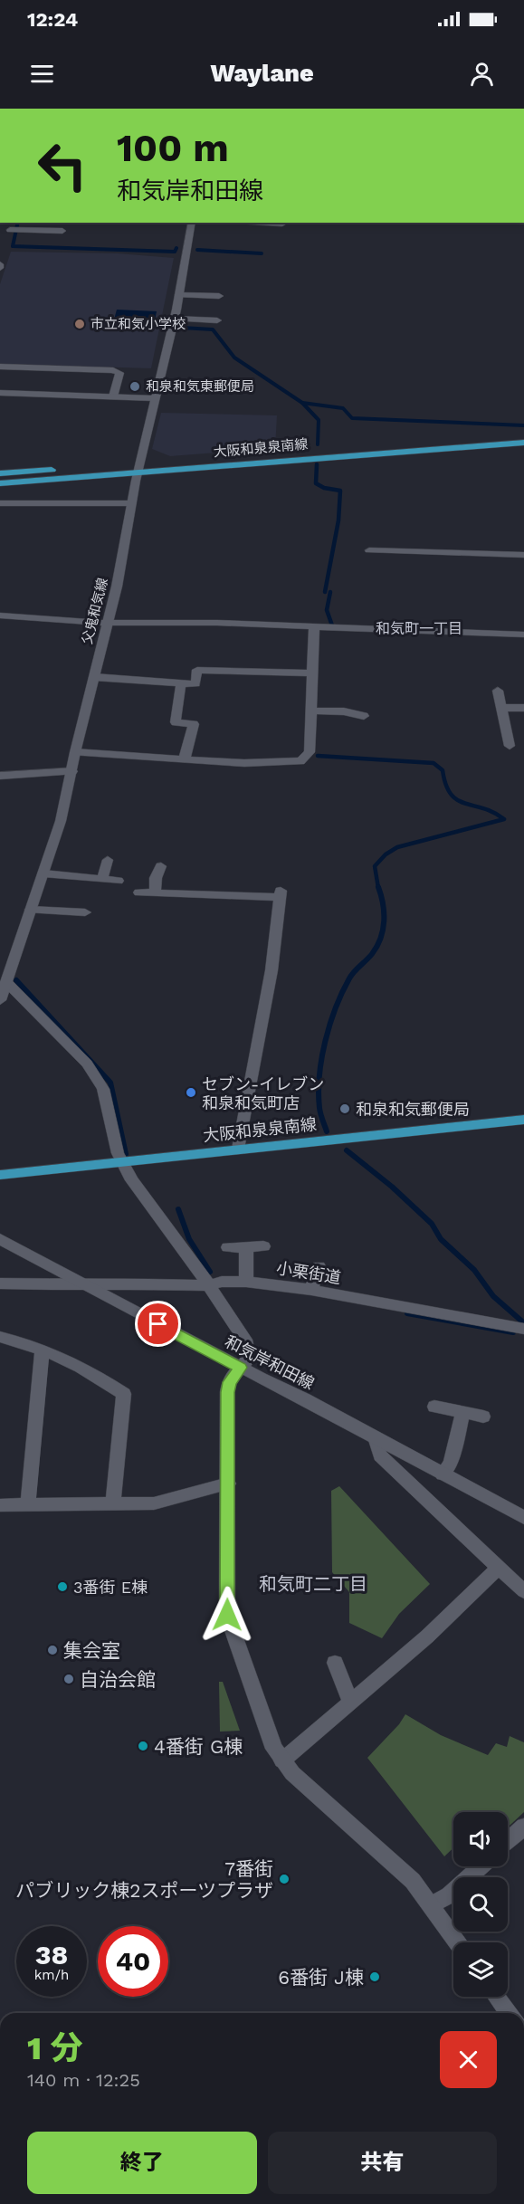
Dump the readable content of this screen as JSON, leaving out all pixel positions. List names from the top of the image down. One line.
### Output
{"streets":{"main road":["大阪和泉泉南線"],"street":["父鬼和気線","小栗街道","和気岸和田線"]},"crossings":[["大阪和泉泉南線","父鬼和気線"],["小栗街道","和気岸和田線"]],"districts":["和気町一丁目","和気町二丁目"],"places":["市立和気小学校","和泉和気東郵便局","セブン-イレブン 和泉和気町店","和泉和気郵便局","3番街 E棟","集会室","自治会館","4番街 G棟","7番街 パブリック棟2スポーツプラザ","6番街 J棟"],"page":{"status":"12:24","header":"Waylane","turn":["100 m","和気岸和田線"],"speed":"38 km/h","limit":"40","heading":["1 分","140 m · 12:25"],"buttons":["終了","共有"]}}
